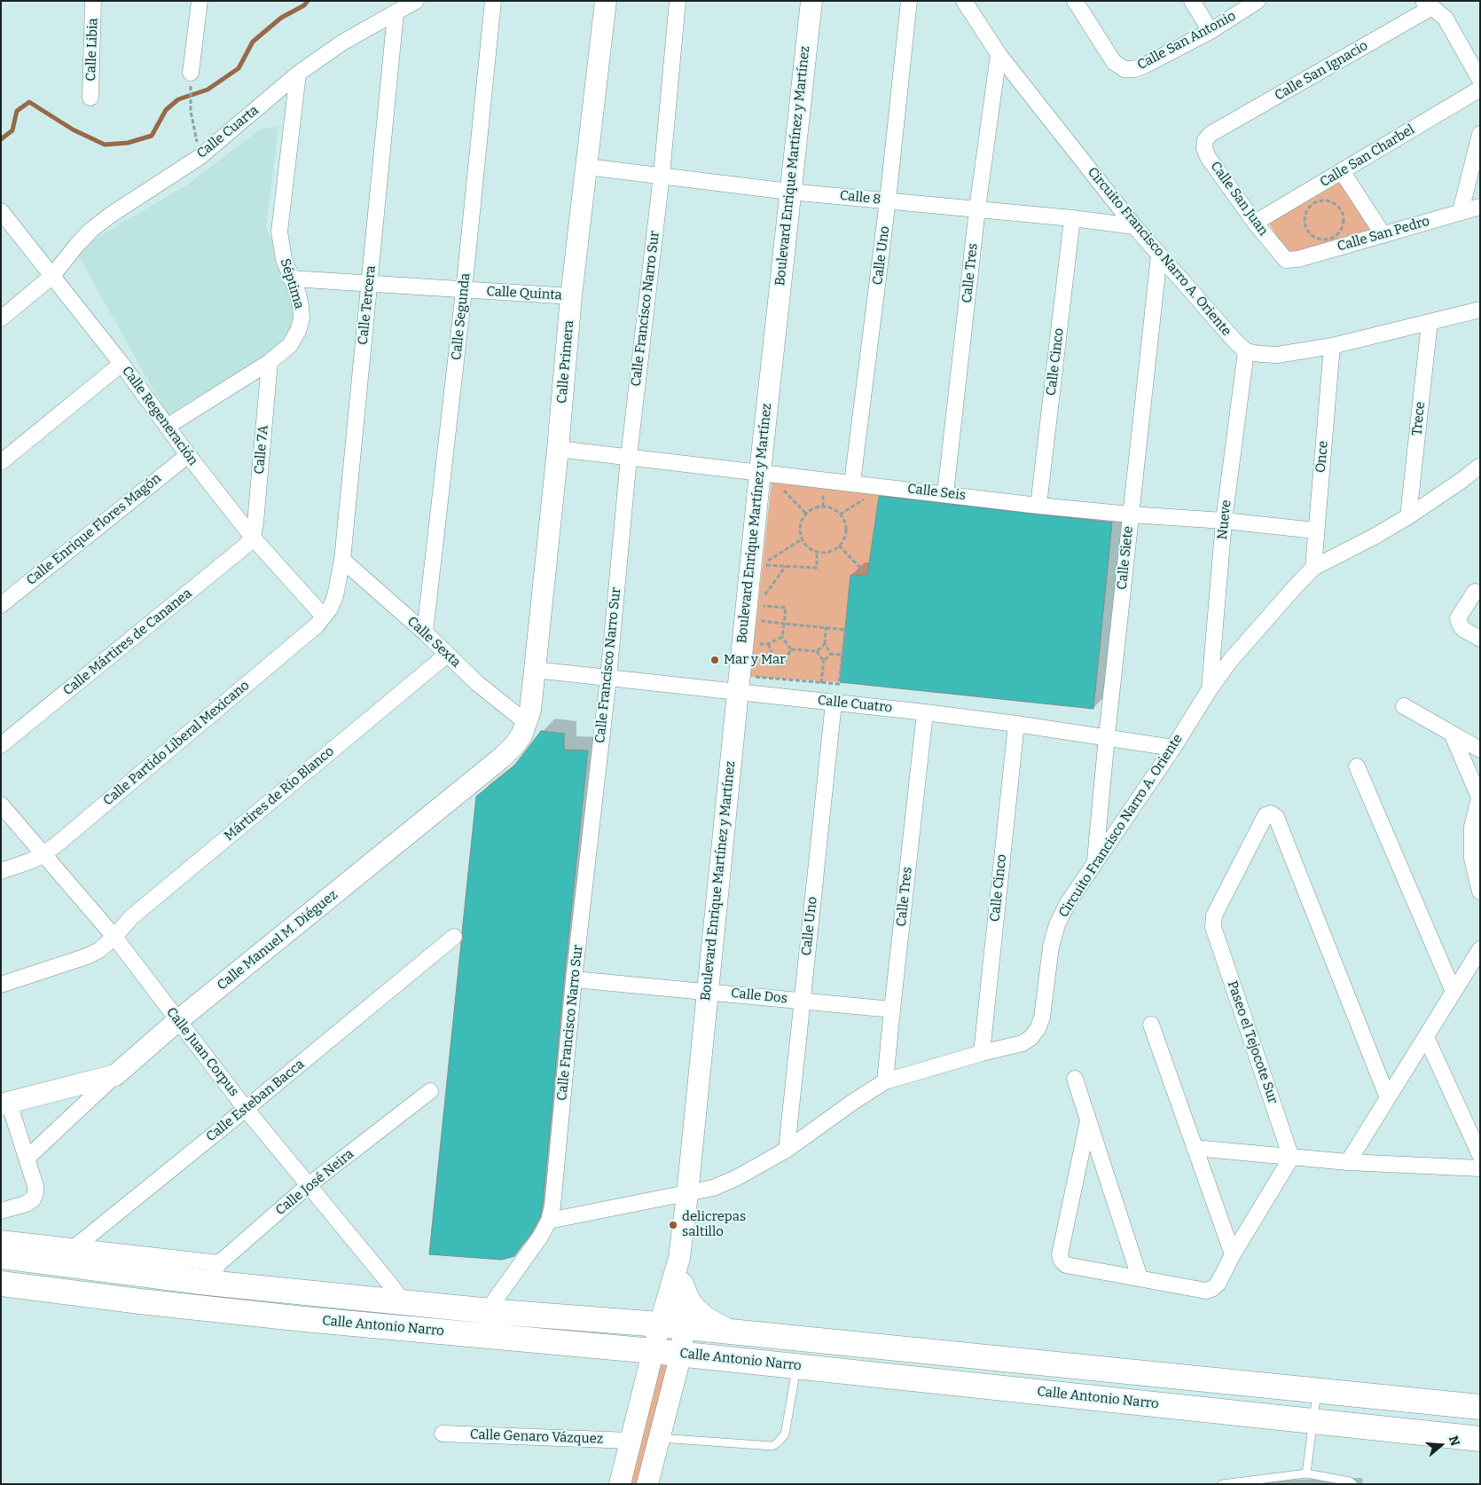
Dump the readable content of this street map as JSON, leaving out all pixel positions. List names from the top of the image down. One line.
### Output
{"streets":{"main road":["Calle Antonio Narro"],"street":["Calle San Antonio","Calle Libia","Calle San Ignacio","Calle Cuarta","Calle San Charbel","Boulevard Enrique Martínez y Martínez","Calle 8","Calle San Juan","Calle San Pedro","Circuito Francisco Narro A. Oriente","Calle Uno","Calle Tres","Séptima","Calle Quinta","Calle Tercera","Calle Francisco Narro Sur","Calle Segunda","Calle Primera","Calle Cinco","Calle Regeneración","Trece","Calle 7A","Once","Calle Seis","Nueve","Calle Enrique Flores Magón","Calle Siete","Calle Mártires de Cananea","Calle Sexta","Calle Cuatro","Calle Partido Liberal Mexicano","Mártires de Río Blanco","Calle Manuel M. Diéguez","Calle Dos","Paseo el Tejocote Sur","Calle Juan Corpus","Calle Esteban Bacca","Calle José Neira","Calle Genaro Vázquez"]},"crossings":[["Calle San Ignacio","Calle San Juan"],["Calle Cuarta","Séptima"],["Calle Cuarta","Calle Tercera"],["Calle Cuarta","Calle Regeneración"],["Calle San Charbel","Calle San Juan"],["Boulevard Enrique Martínez y Martínez","Calle 8"],["Boulevard Enrique Martínez y Martínez","Circuito Francisco Narro A. Oriente"],["Boulevard Enrique Martínez y Martínez","Calle Seis"],["Boulevard Enrique Martínez y Martínez","Calle Cuatro"],["Boulevard Enrique Martínez y Martínez","Calle Dos"],["Boulevard Enrique Martínez y Martínez","Calle Antonio Narro"],["Boulevard Enrique Martínez y Martínez","Calle Genaro Vázquez"],["Calle 8","Circuito Francisco Narro A. Oriente"],["Calle 8","Calle Uno"],["Calle 8","Calle Tres"],["Calle 8","Calle Francisco Narro Sur"],["Calle 8","Calle Primera"],["Calle 8","Calle Cinco"],["Calle San Juan","Calle San Pedro"],["Circuito Francisco Narro A. Oriente","Calle Uno"],["Circuito Francisco Narro A. Oriente","Calle Tres"],["Circuito Francisco Narro A. Oriente","Calle Francisco Narro Sur"],["Circuito Francisco Narro A. Oriente","Calle Cinco"],["Circuito Francisco Narro A. Oriente","Trece"],["Circuito Francisco Narro A. Oriente","Once"],["Circuito Francisco Narro A. Oriente","Nueve"],["Circuito Francisco Narro A. Oriente","Calle Siete"],["Circuito Francisco Narro A. Oriente","Calle Cuatro"],["Calle Uno","Calle Seis"],["Calle Uno","Calle Cuatro"],["Calle Uno","Calle Dos"],["Calle Tres","Calle Seis"],["Calle Tres","Calle Cuatro"],["Calle Tres","Calle Dos"],["Séptima","Calle Quinta"],["Séptima","Calle Regeneración"],["Séptima","Calle 7A"],["Calle Quinta","Calle Tercera"],["Calle Quinta","Calle Segunda"],["Calle Quinta","Calle Primera"],["Calle Tercera","Calle Sexta"],["Calle Tercera","Calle Partido Liberal Mexicano"],["Calle Francisco Narro Sur","Calle Seis"],["Calle Francisco Narro Sur","Calle Cuatro"],["Calle Francisco Narro Sur","Calle Dos"],["Calle Francisco Narro Sur","Calle Antonio Narro"],["Calle Segunda","Calle Sexta"],["Calle Primera","Calle Seis"],["Calle Primera","Calle Sexta"],["Calle Primera","Calle Cuatro"],["Calle Primera","Calle Manuel M. Diéguez"],["Calle Cinco","Calle Seis"],["Calle Cinco","Calle Cuatro"],["Calle Regeneración","Calle 7A"],["Calle Regeneración","Calle Enrique Flores Magón"],["Calle Regeneración","Calle Mártires de Cananea"],["Calle Regeneración","Calle Partido Liberal Mexicano"],["Calle 7A","Calle Mártires de Cananea"],["Once","Calle Seis"],["Calle Seis","Nueve"],["Calle Seis","Calle Siete"],["Calle Siete","Calle Cuatro"],["Calle Sexta","Mártires de Río Blanco"],["Calle Sexta","Calle Manuel M. Diéguez"],["Calle Partido Liberal Mexicano","Calle Juan Corpus"],["Mártires de Río Blanco","Calle Juan Corpus"],["Calle Manuel M. Diéguez","Calle Juan Corpus"],["Calle Juan Corpus","Calle Esteban Bacca"],["Calle Juan Corpus","Calle José Neira"],["Calle Juan Corpus","Calle Antonio Narro"],["Calle Esteban Bacca","Calle Antonio Narro"],["Calle José Neira","Calle Antonio Narro"]],"places":["Mar y Mar","delicrepas saltillo"],"north":"right"}
